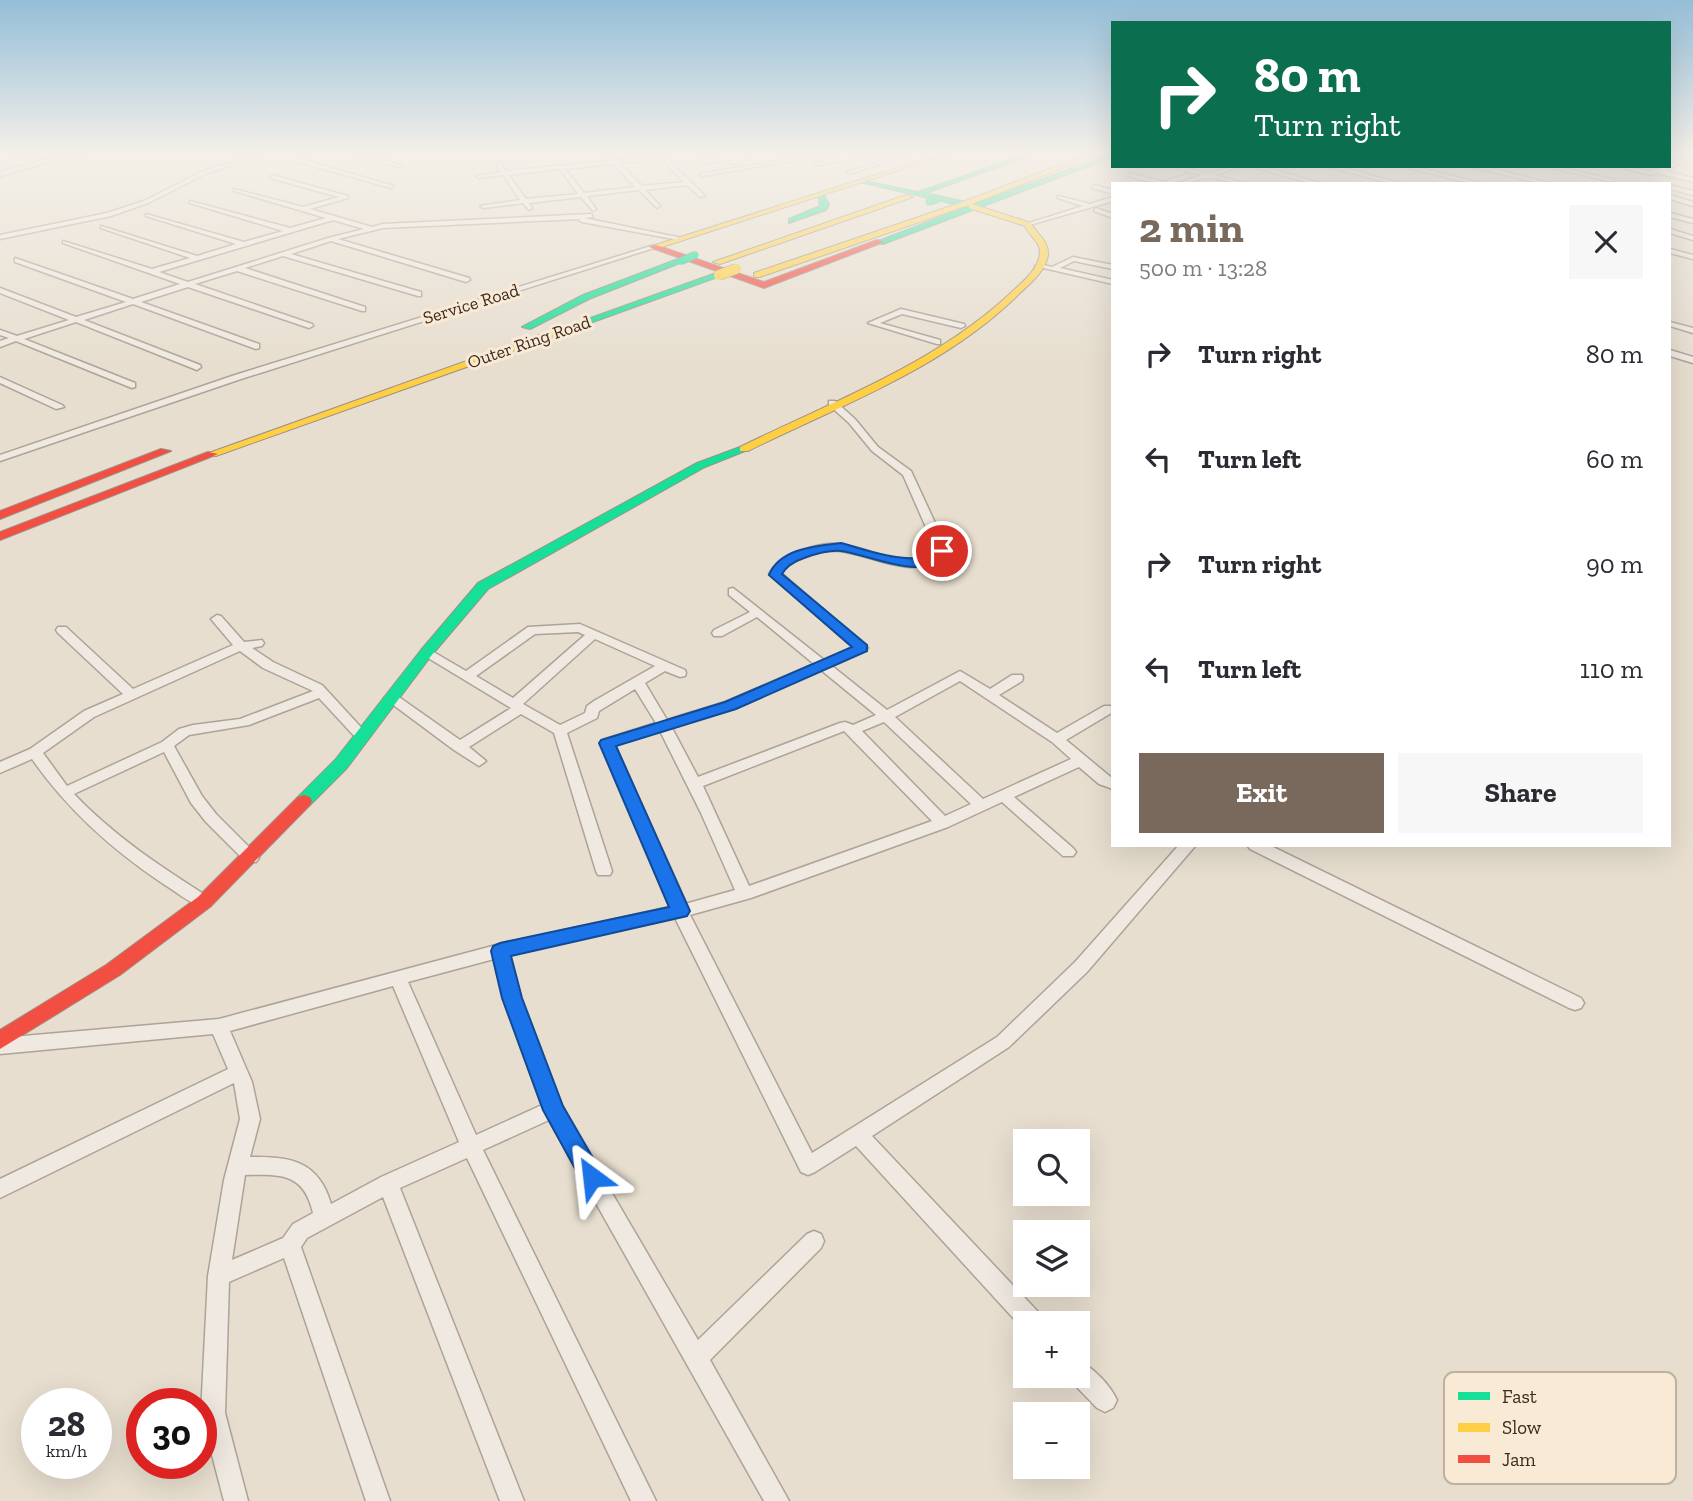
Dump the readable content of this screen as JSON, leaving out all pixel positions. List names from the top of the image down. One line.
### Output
{"streets":{"main road":["Service Road","Outer Ring Road"]},"legend":["Fast","Slow","Jam"],"page":{"turn":["80 m","Turn right"],"heading":["2 min","500 m · 13:28"],"list":[{"name":"Turn right","value":"80 m"},{"name":"Turn left","value":"60 m"},{"name":"Turn right","value":"90 m"},{"name":"Turn left","value":"110 m"}],"buttons":["Exit","Share"],"map_buttons":["+","−"],"speed":"28 km/h","limit":"30"}}
